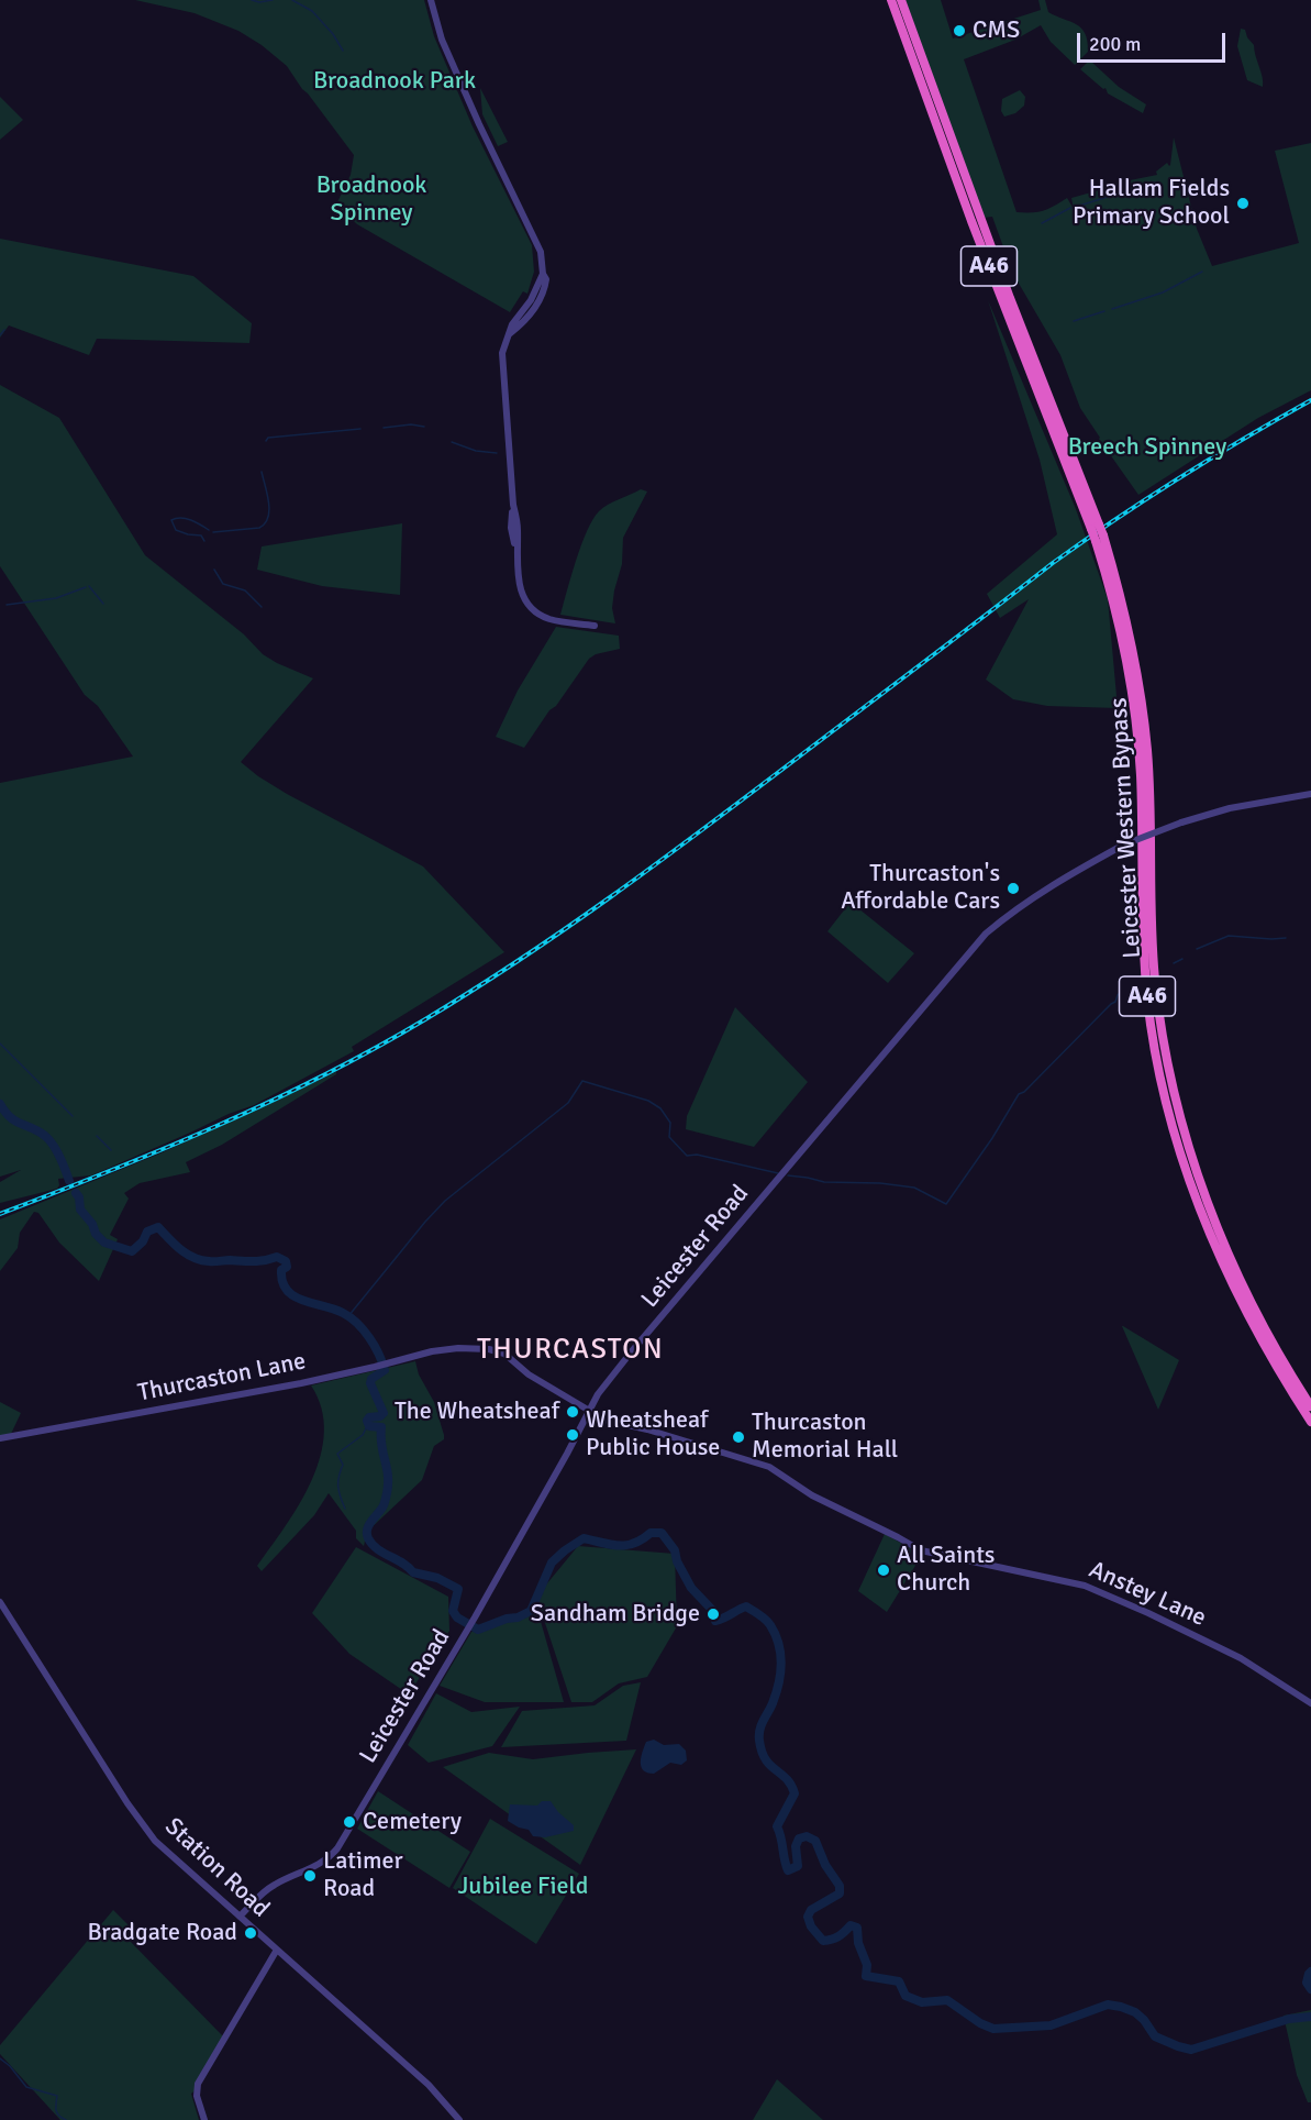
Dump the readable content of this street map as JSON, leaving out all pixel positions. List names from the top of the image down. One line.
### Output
{"streets":{"highway":["A46","Leicester Western Bypass"],"street":["Leicester Road","Thurcaston Lane","Anstey Lane","Station Road"]},"crossings":[["A46","Leicester Western Bypass"],["Leicester Road","Anstey Lane"],["Leicester Road","Station Road"],["Thurcaston Lane","Anstey Lane"]],"districts":["THURCASTON"],"parks":["Broadnook Park","Broadnook Spinney","Breech Spinney","Jubilee Field"],"places":["CMS","Hallam Fields Primary School","Thurcaston's Affordable Cars","The Wheatsheaf","Wheatsheaf Public House","Thurcaston Memorial Hall","All Saints Church","Sandham Bridge","Cemetery","Latimer Road","Bradgate Road"],"scale_bar":"200 m"}
